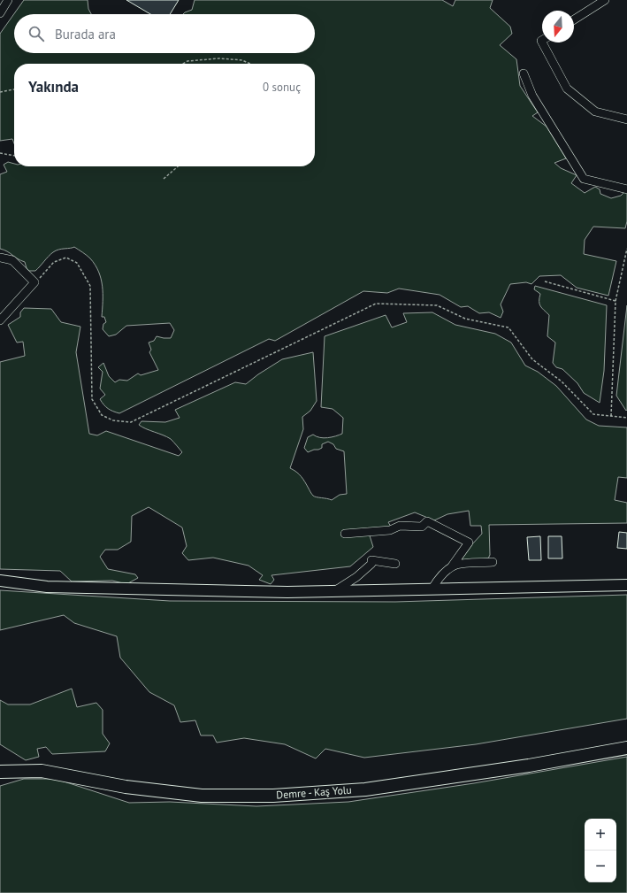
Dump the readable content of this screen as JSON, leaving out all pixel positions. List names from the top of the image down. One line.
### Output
{"streets":{"highway":["Demre - Kaş Yolu"]},"north":"bottom","page":{"search":"Burada ara","heading":["Yakında","0 sonuç"],"map_buttons":["+","−"]}}
